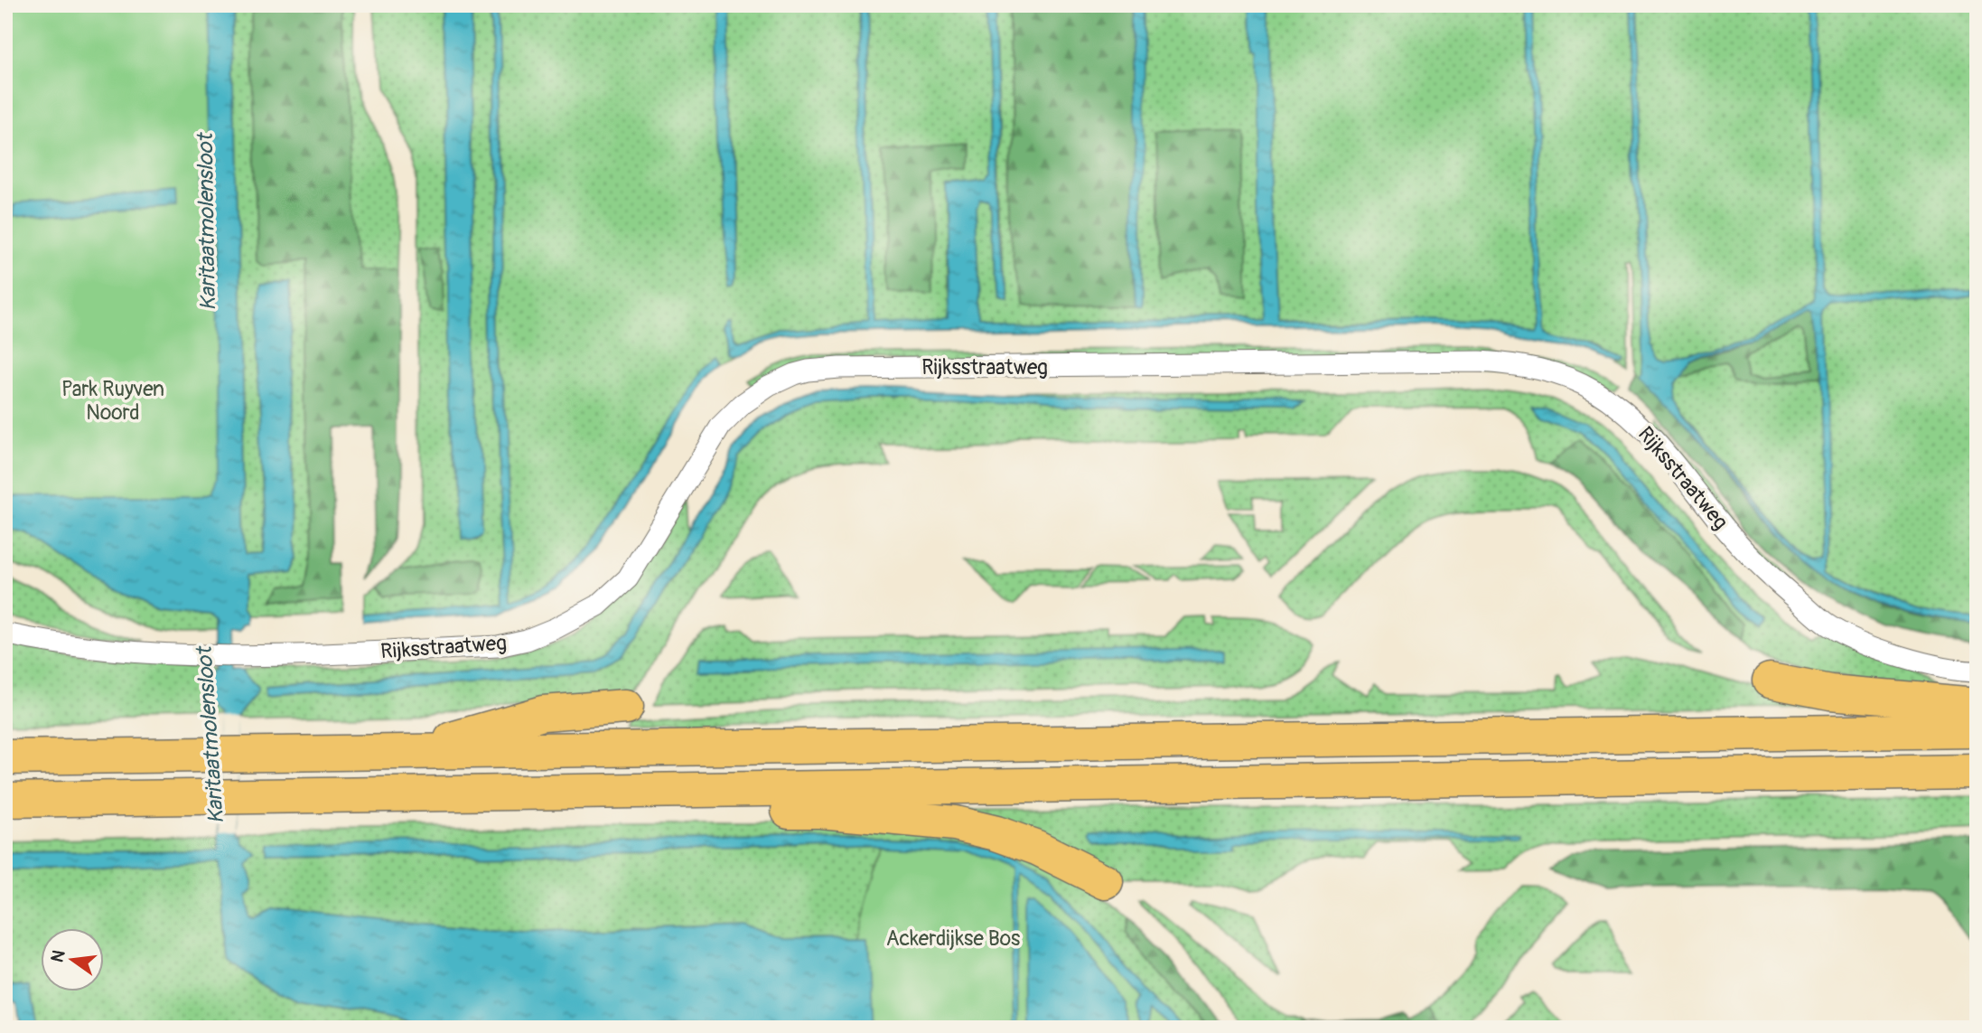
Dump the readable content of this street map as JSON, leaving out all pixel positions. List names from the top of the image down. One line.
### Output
{"streets":{"street":["Rijksstraatweg"]},"water":["Karitaatmolensloot"],"parks":["Park Ruyven Noord","Ackerdijkse Bos"],"north":"left"}
